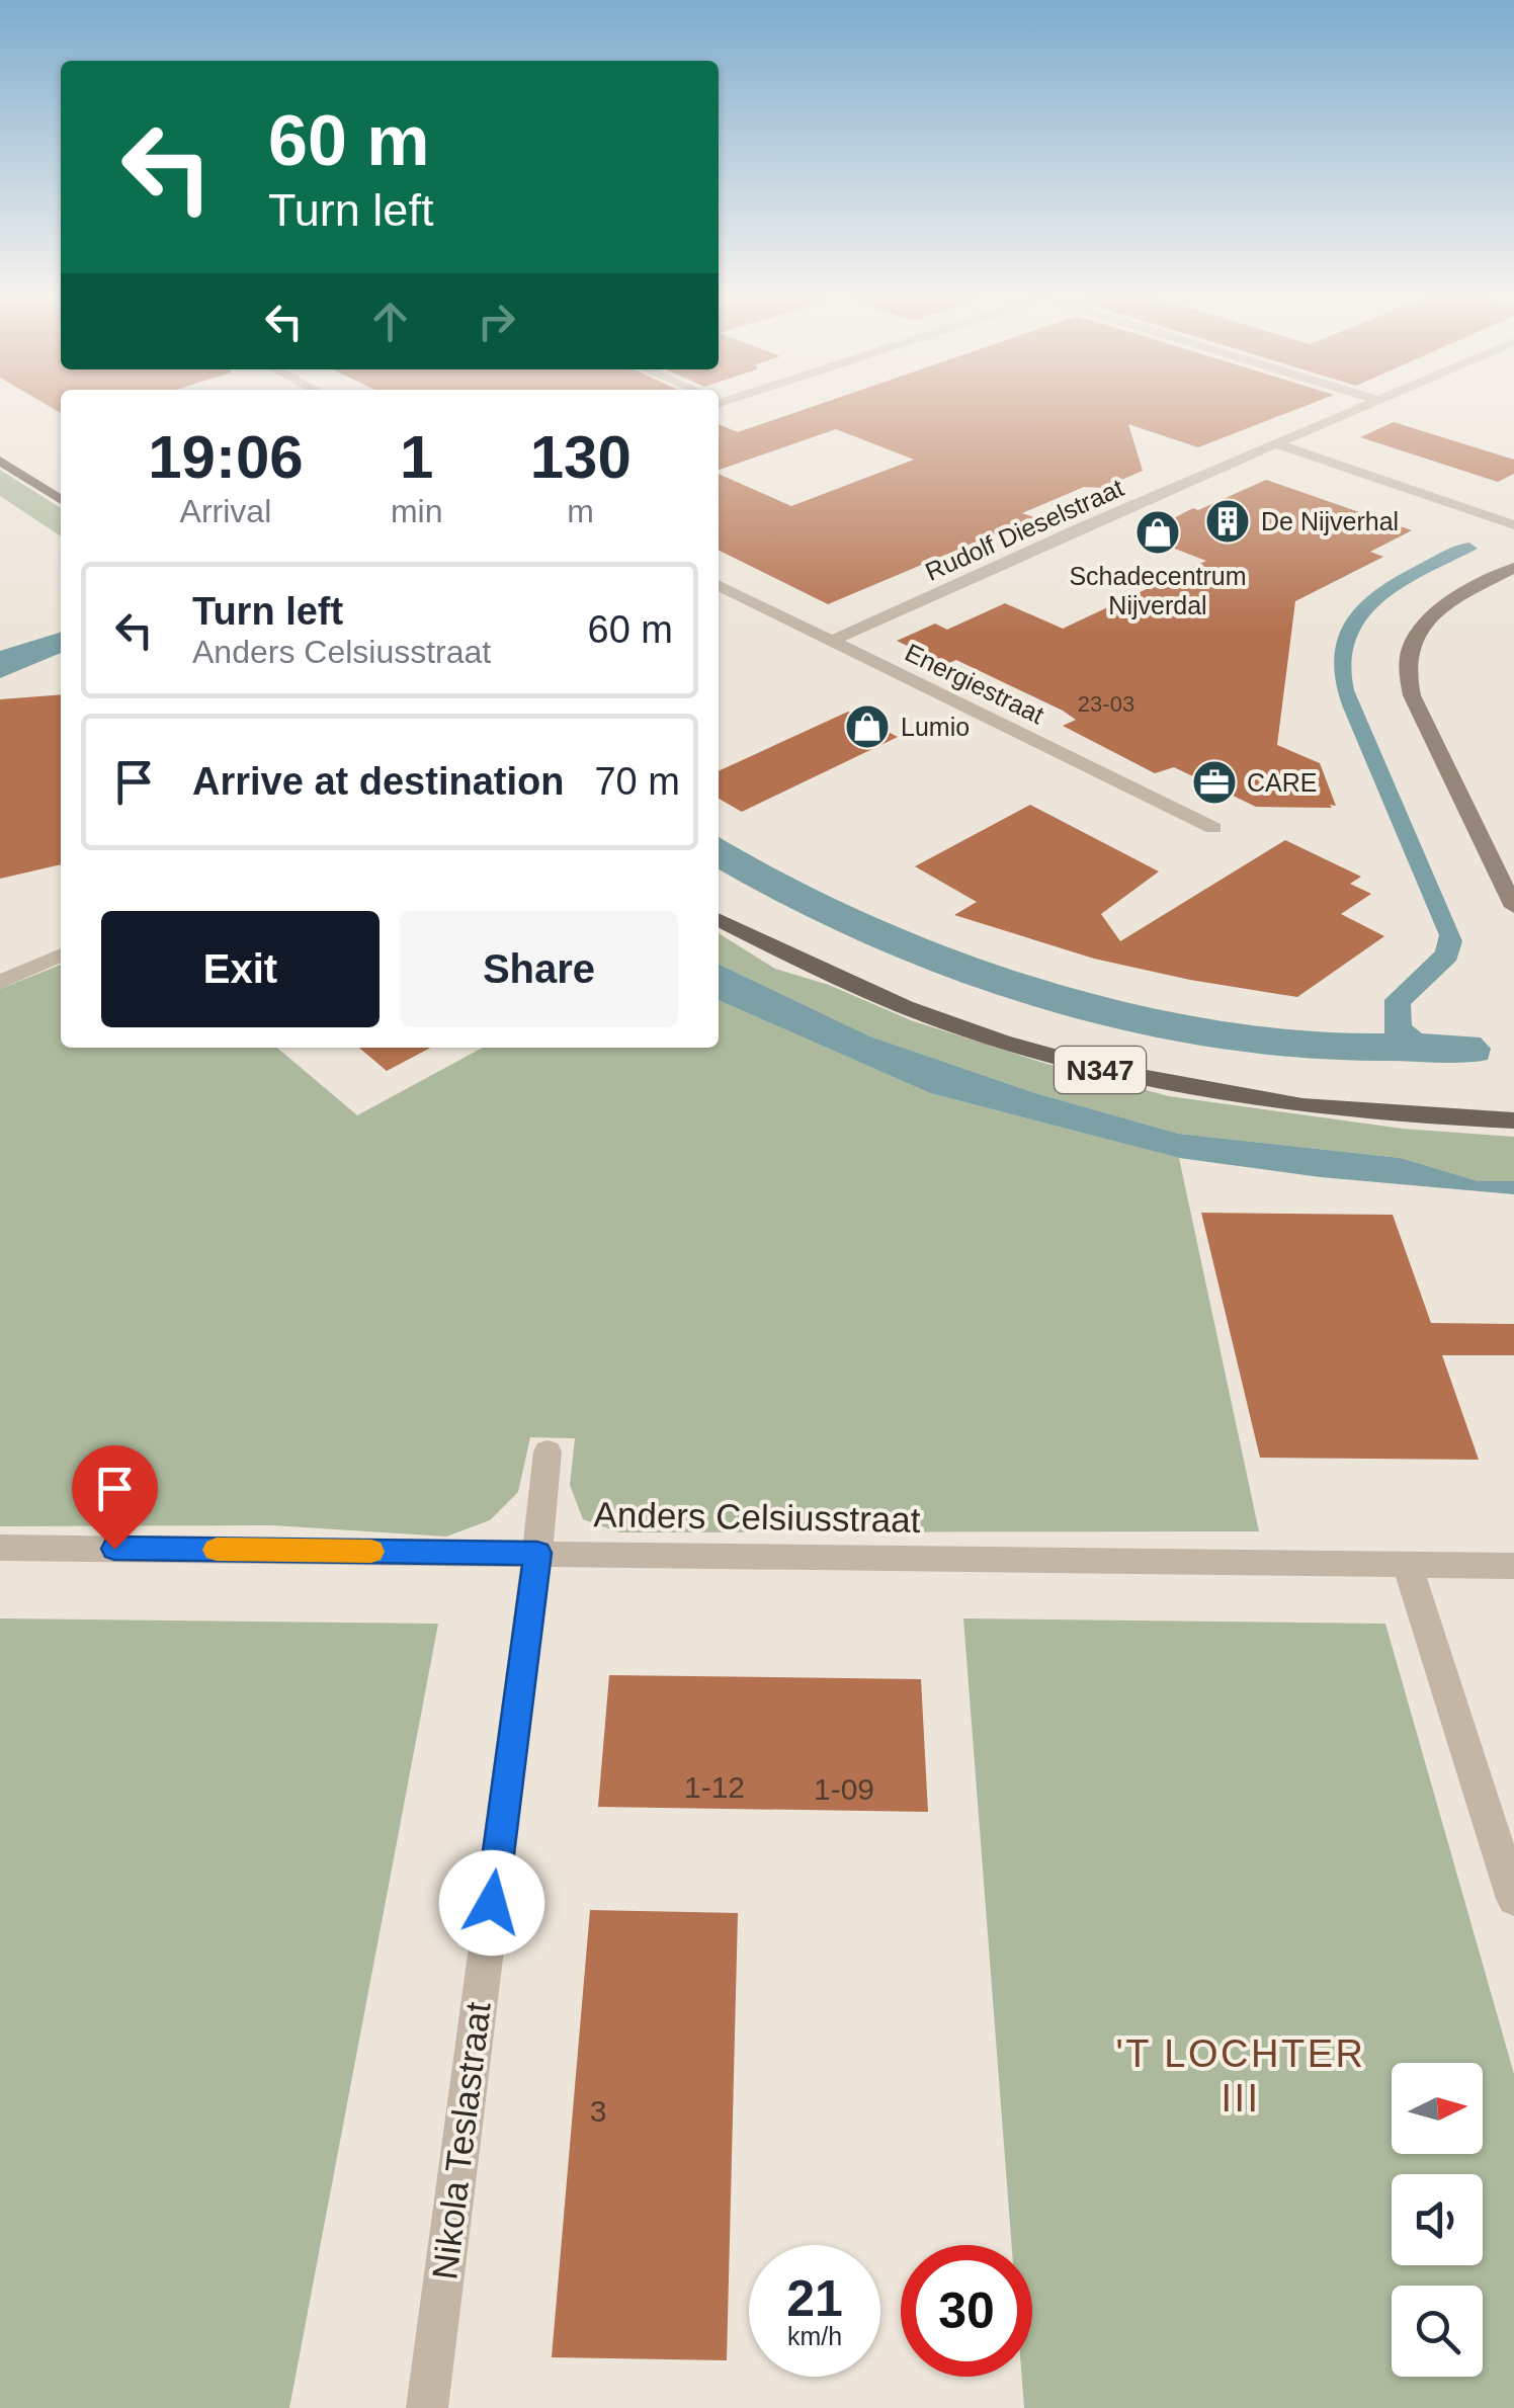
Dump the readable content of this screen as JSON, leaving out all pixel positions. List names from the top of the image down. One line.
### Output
{"streets":{"main road":["N347"],"street":["Rudolf Dieselstraat","Energiestraat","Anders Celsiusstraat","Nikola Teslastraat"]},"crossings":[["Rudolf Dieselstraat","Energiestraat"],["Anders Celsiusstraat","Nikola Teslastraat"]],"districts":["'T LOCHTER III"],"places":{"building":["De Nijverhal"],"shop":["Schadecentrum Nijverdal","Lumio"],"office":["CARE"]},"house_numbers":["23-03","1-12","1-09","3"],"north":"right","page":{"turn":["60 m","Turn left"],"eta":["19:06","Arrival","1","min","130","m"],"list":[{"name":"Turn left","note":"Anders Celsiusstraat","value":"60 m"},{"name":"Arrive at destination","value":"70 m"}],"buttons":["Exit","Share"],"speed":"21 km/h","limit":"30"}}
